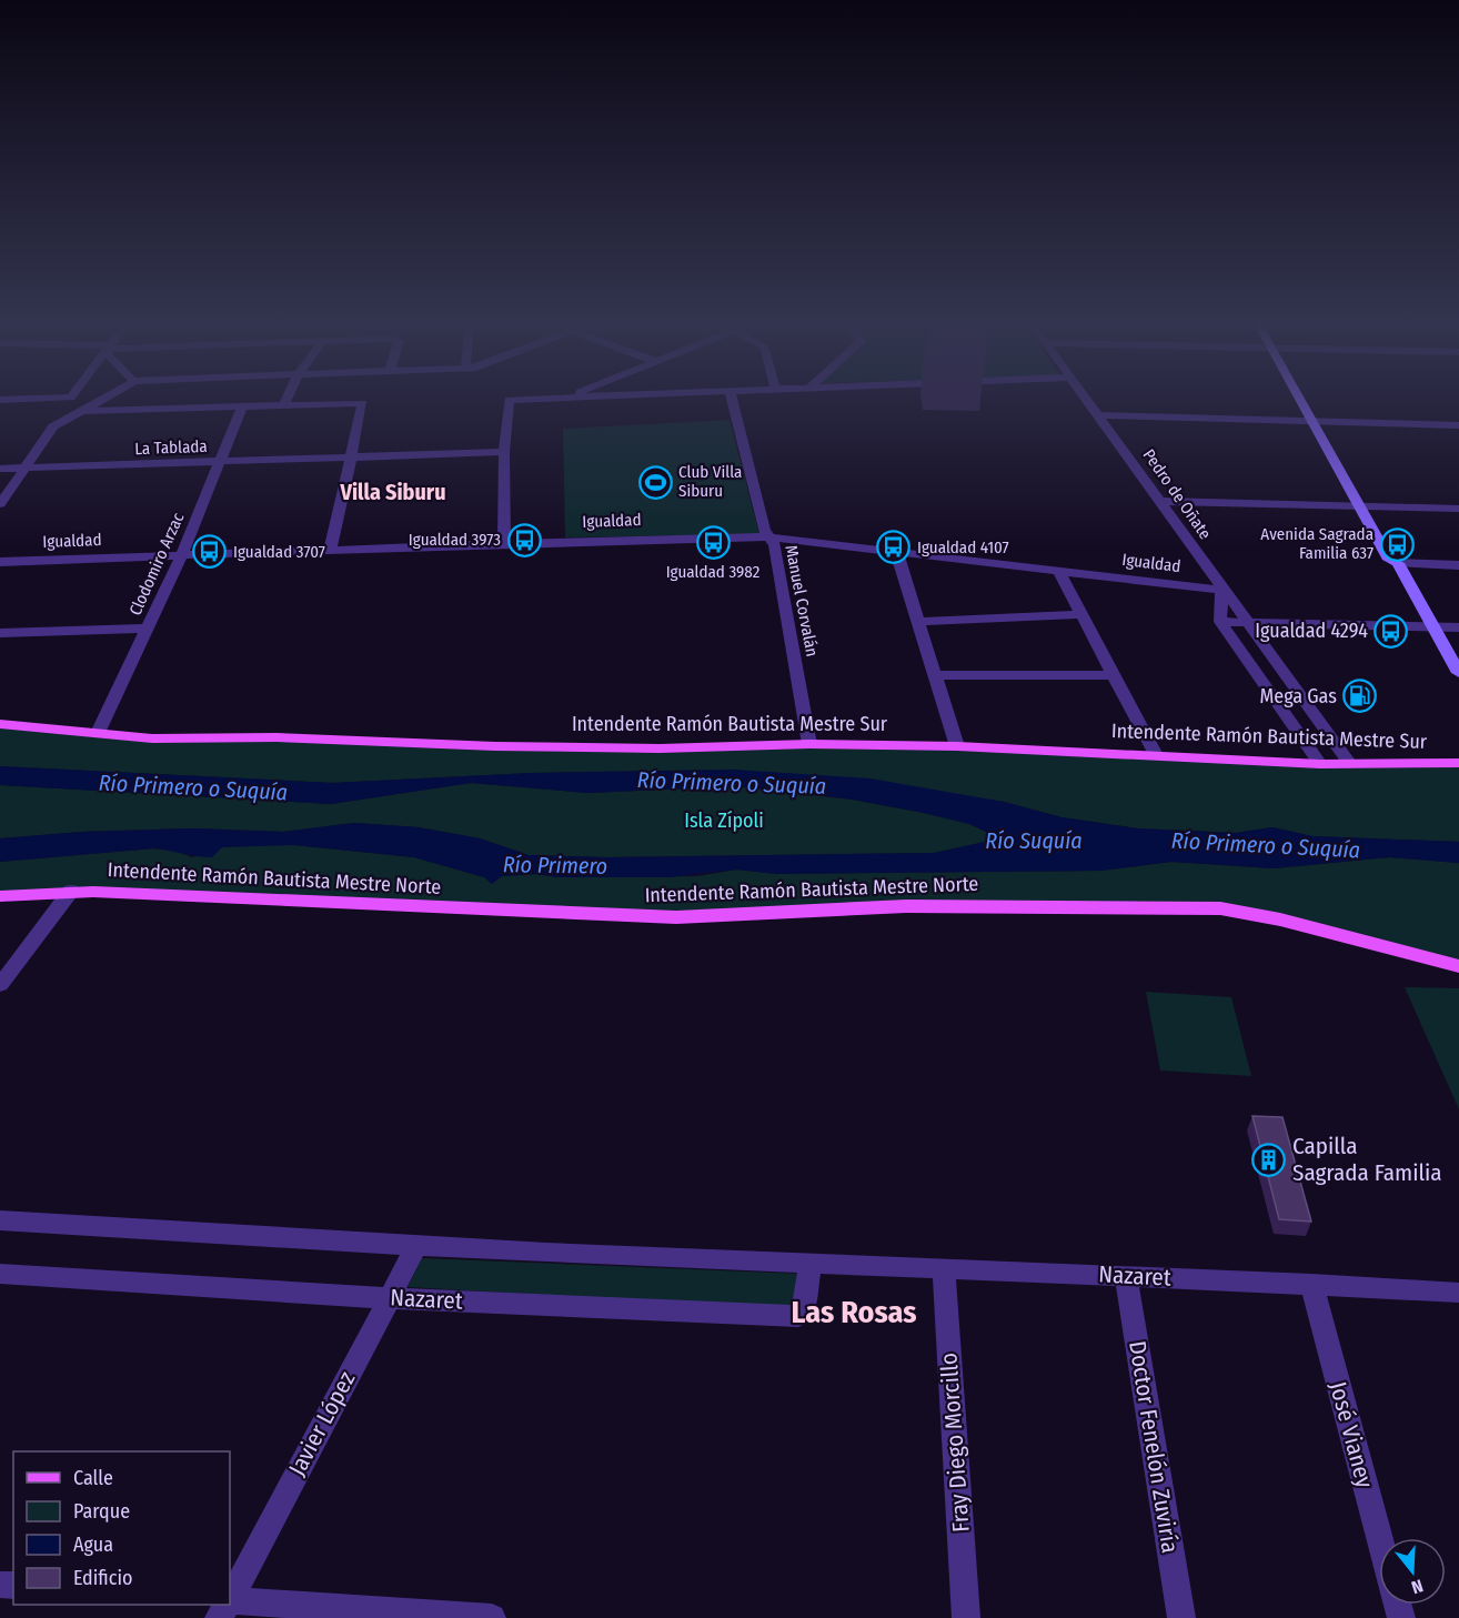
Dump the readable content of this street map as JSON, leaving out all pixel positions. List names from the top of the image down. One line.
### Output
{"streets":{"main road":["Intendente Ramón Bautista Mestre Sur","Intendente Ramón Bautista Mestre Norte"],"street":["La Tablada","Pedro de Oñate","Igualdad","Clodomiro Arzac","Manuel Corvalán","Nazaret","Javier López","José Vianey","Fray Diego Morcillo","Doctor Fenelón Zuviría"]},"crossings":[["La Tablada","Clodomiro Arzac"],["Pedro de Oñate","Igualdad"],["Pedro de Oñate","Intendente Ramón Bautista Mestre Sur"],["Igualdad","Clodomiro Arzac"],["Igualdad","Manuel Corvalán"],["Clodomiro Arzac","Intendente Ramón Bautista Mestre Sur"],["Manuel Corvalán","Intendente Ramón Bautista Mestre Sur"],["Nazaret","Javier López"],["Nazaret","José Vianey"],["Nazaret","Fray Diego Morcillo"],["Nazaret","Doctor Fenelón Zuviría"]],"districts":["Villa Siburu","Las Rosas"],"water":["Río Primero o Suquía","Río Suquía","Río Primero"],"parks":["Isla Zípoli"],"places":{"sports":["Club Villa Siburu"],"bus stop":["Igualdad 3973","Igualdad 3982","Avenida Sagrada Familia 637","Igualdad 4107","Igualdad 3707","Igualdad 4294"],"fuel station":["Mega Gas"],"building":["Capilla Sagrada Familia"]},"legend":["Calle","Parque","Agua","Edificio"],"north":"bottom"}
